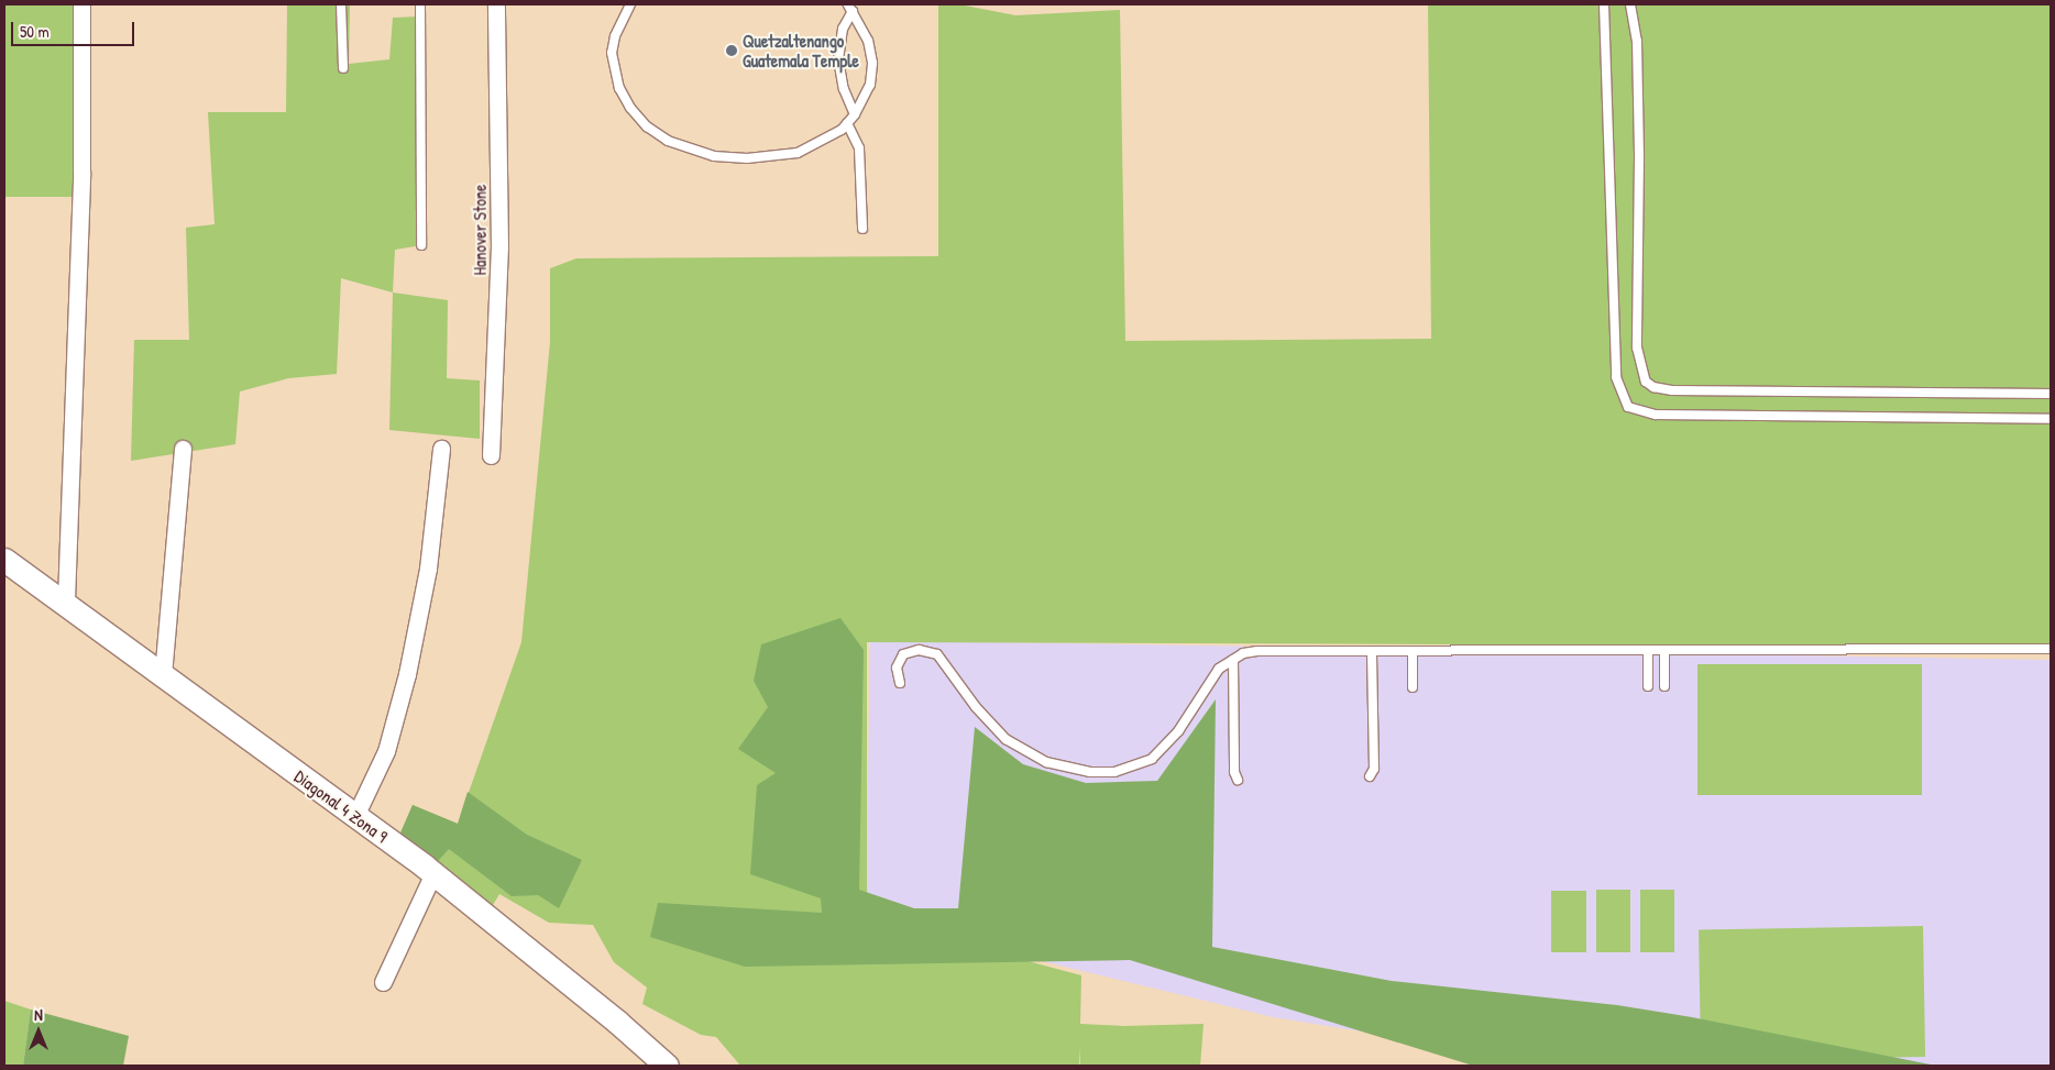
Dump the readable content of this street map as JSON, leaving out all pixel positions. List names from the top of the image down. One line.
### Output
{"streets":{"main road":["Diagonal 4 Zona 9"],"street":["Hanover Stone"]},"places":["Quetzaltenango Guatemala Temple"],"scale_bar":"50 m","north":"top"}
